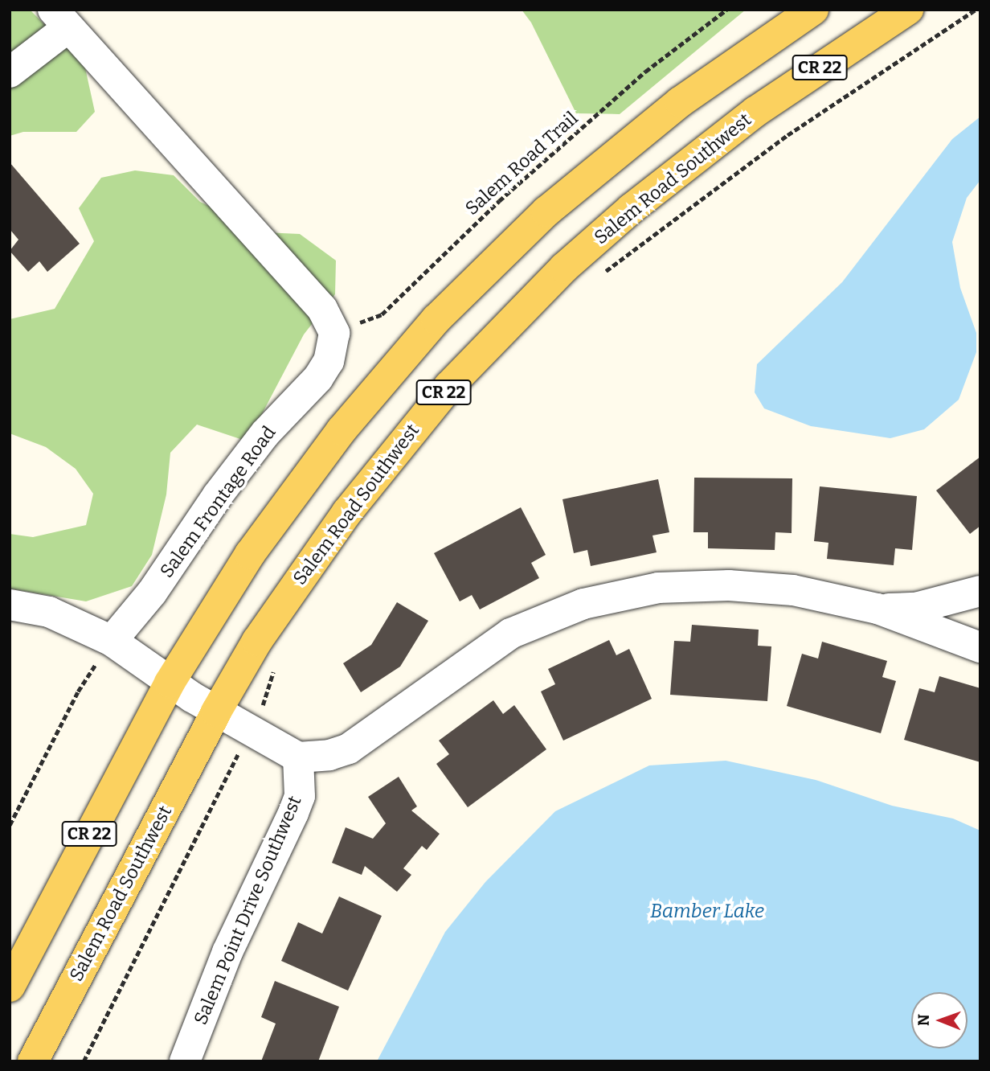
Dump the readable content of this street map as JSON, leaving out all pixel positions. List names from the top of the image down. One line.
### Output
{"streets":{"main road":["CR 22","Salem Road Southwest"],"street":["Salem Frontage Road","Salem Point Drive Southwest"],"path":["Salem Road Trail"]},"crossings":[["Salem Road Trail","Salem Frontage Road"]],"water":["Bamber Lake"],"north":"left"}
